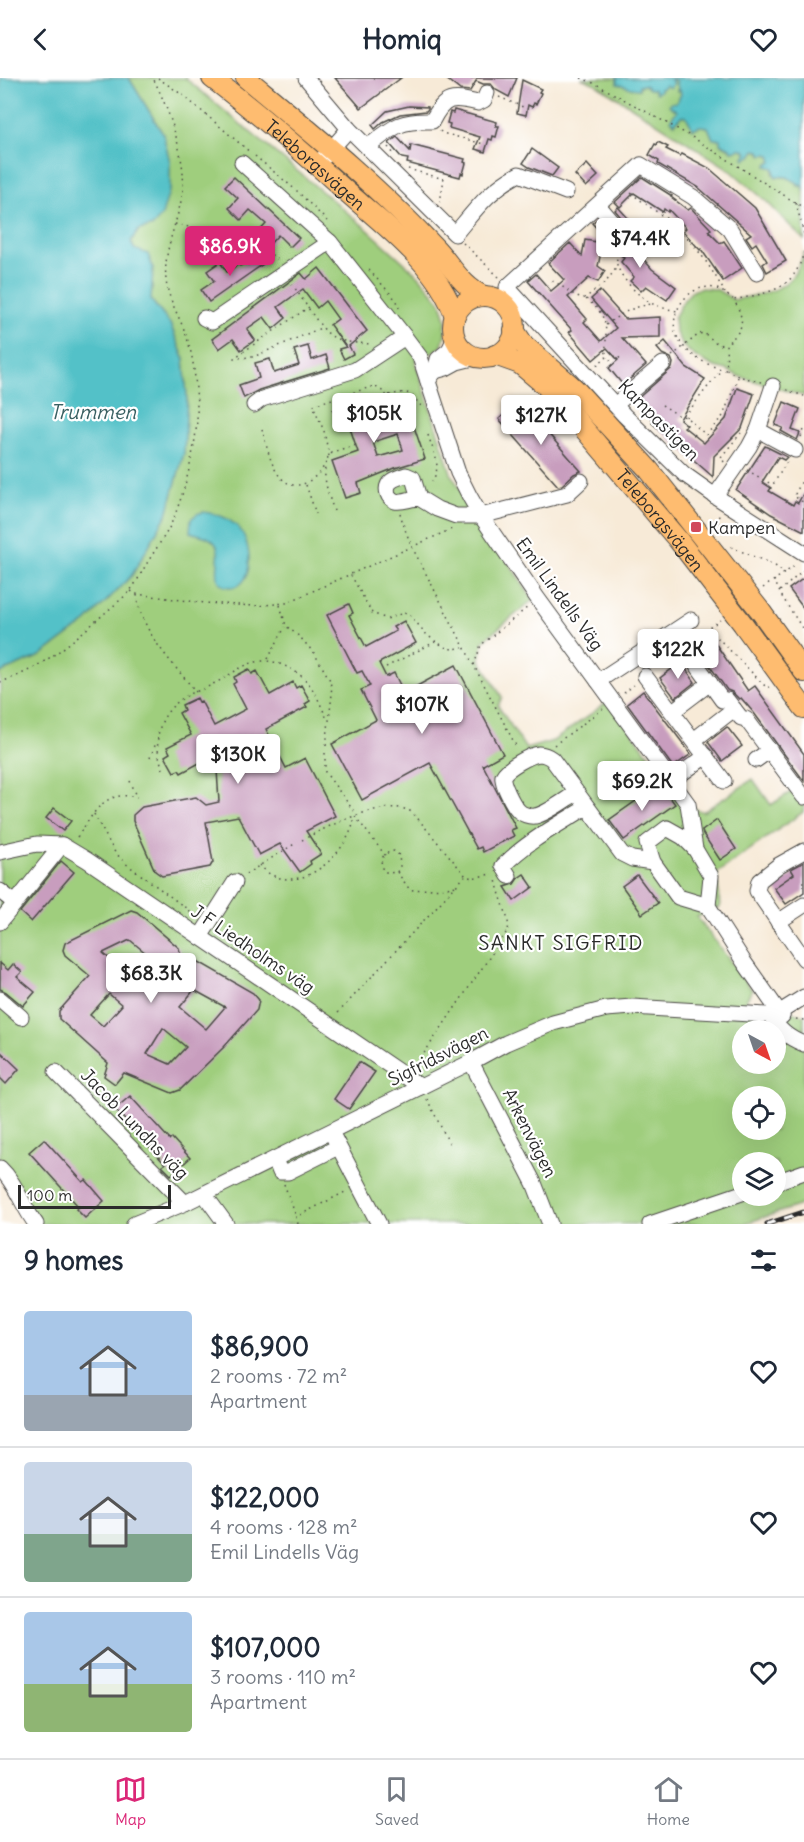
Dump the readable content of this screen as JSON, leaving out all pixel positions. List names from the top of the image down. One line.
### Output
{"streets":{"main road":["Teleborgsvägen"],"street":["Kampastigen","Emil Lindells Väg","J F Liedholms väg","Sigfridsvägen","Jacob Lundhs väg","Arkenvägen"]},"crossings":[["J F Liedholms väg","Sigfridsvägen"],["Sigfridsvägen","Jacob Lundhs väg"],["Sigfridsvägen","Arkenvägen"]],"districts":["SANKT SIGFRID"],"water":["Trummen"],"places":{"transit":["Kampen"]},"scale_bar":"100 m","north":"bottom right","page":{"header":"Homiq","price":["$74.4K","$86.9K","$105K","$127K","$122K","$107K","$130K","$69.2K","$68.3K"],"scale":"100 m","heading":"9 homes","list":[{"name":"$86,900","note":"2 rooms · 72 m² · Apartment"},{"name":"$122,000","note":"4 rooms · 128 m² · Emil Lindells Väg"},{"name":"$107,000","note":"3 rooms · 110 m² · Apartment"}],"tabs":["Map","Saved","Home"]}}
